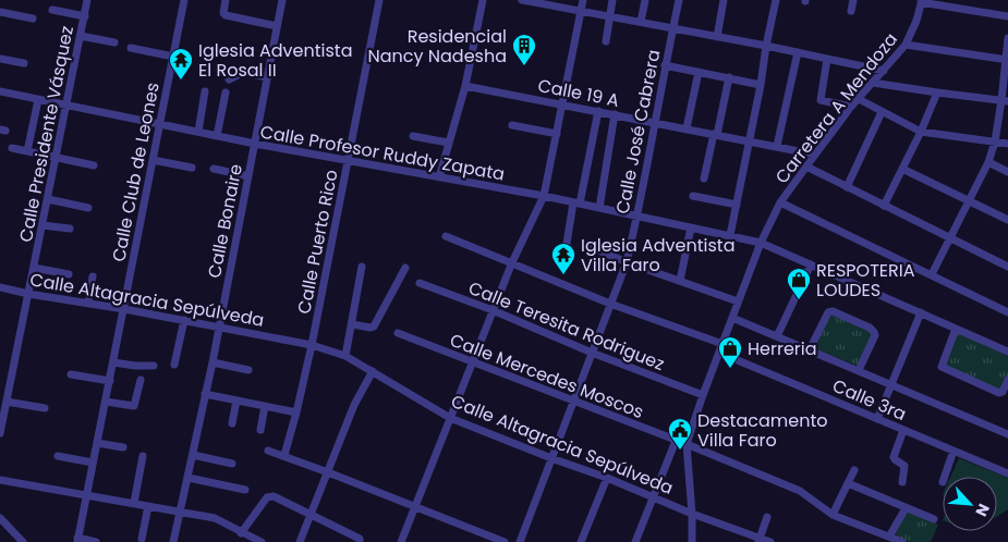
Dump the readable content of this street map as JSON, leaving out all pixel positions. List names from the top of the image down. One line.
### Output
{"streets":{"street":["Calle 19 A","Carretera A Mendoza","Calle José Cabrera","Calle Presidente Vásquez","Calle Profesor Ruddy Zapata","Calle Club de Leones","Calle Bonaire","Calle Puerto Rico","Calle Altagracia Sepúlveda","Calle Teresita Rodriguez","Calle Mercedes Moscos","Calle 3ra"]},"crossings":[["Calle 19 A","Carretera A Mendoza"],["Calle 19 A","Calle José Cabrera"],["Carretera A Mendoza","Calle Profesor Ruddy Zapata"],["Carretera A Mendoza","Calle Altagracia Sepúlveda"],["Carretera A Mendoza","Calle Teresita Rodriguez"],["Carretera A Mendoza","Calle Mercedes Moscos"],["Carretera A Mendoza","Calle 3ra"],["Calle José Cabrera","Calle Profesor Ruddy Zapata"],["Calle José Cabrera","Calle Altagracia Sepúlveda"],["Calle José Cabrera","Calle Teresita Rodriguez"],["Calle José Cabrera","Calle Mercedes Moscos"],["Calle Presidente Vásquez","Calle Profesor Ruddy Zapata"],["Calle Presidente Vásquez","Calle Altagracia Sepúlveda"],["Calle Profesor Ruddy Zapata","Calle Club de Leones"],["Calle Profesor Ruddy Zapata","Calle Bonaire"],["Calle Profesor Ruddy Zapata","Calle Puerto Rico"],["Calle Club de Leones","Calle Altagracia Sepúlveda"],["Calle Bonaire","Calle Altagracia Sepúlveda"],["Calle Puerto Rico","Calle Altagracia Sepúlveda"]],"places":{"building":["Residencial Nancy Nadesha"],"temple":["Iglesia Adventista El Rosal II","Iglesia Adventista Villa Faro"],"shop":["RESPOTERIA LOUDES","Herreria"],"public building":["Destacamento Villa Faro"]},"north":"bottom right"}
